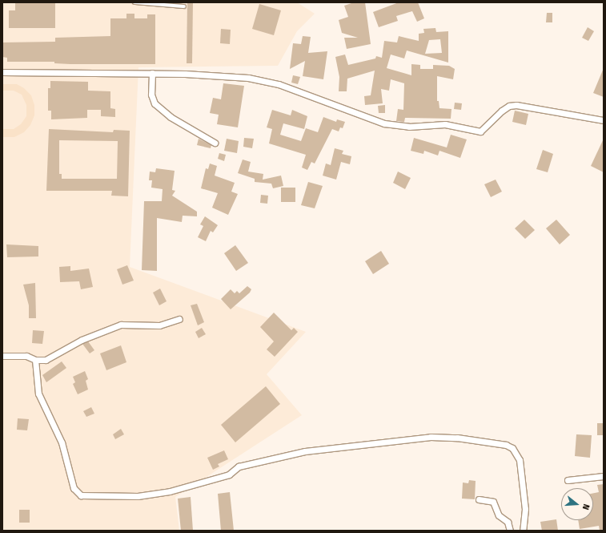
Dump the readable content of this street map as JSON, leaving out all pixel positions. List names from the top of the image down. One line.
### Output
{"north":"right"}
